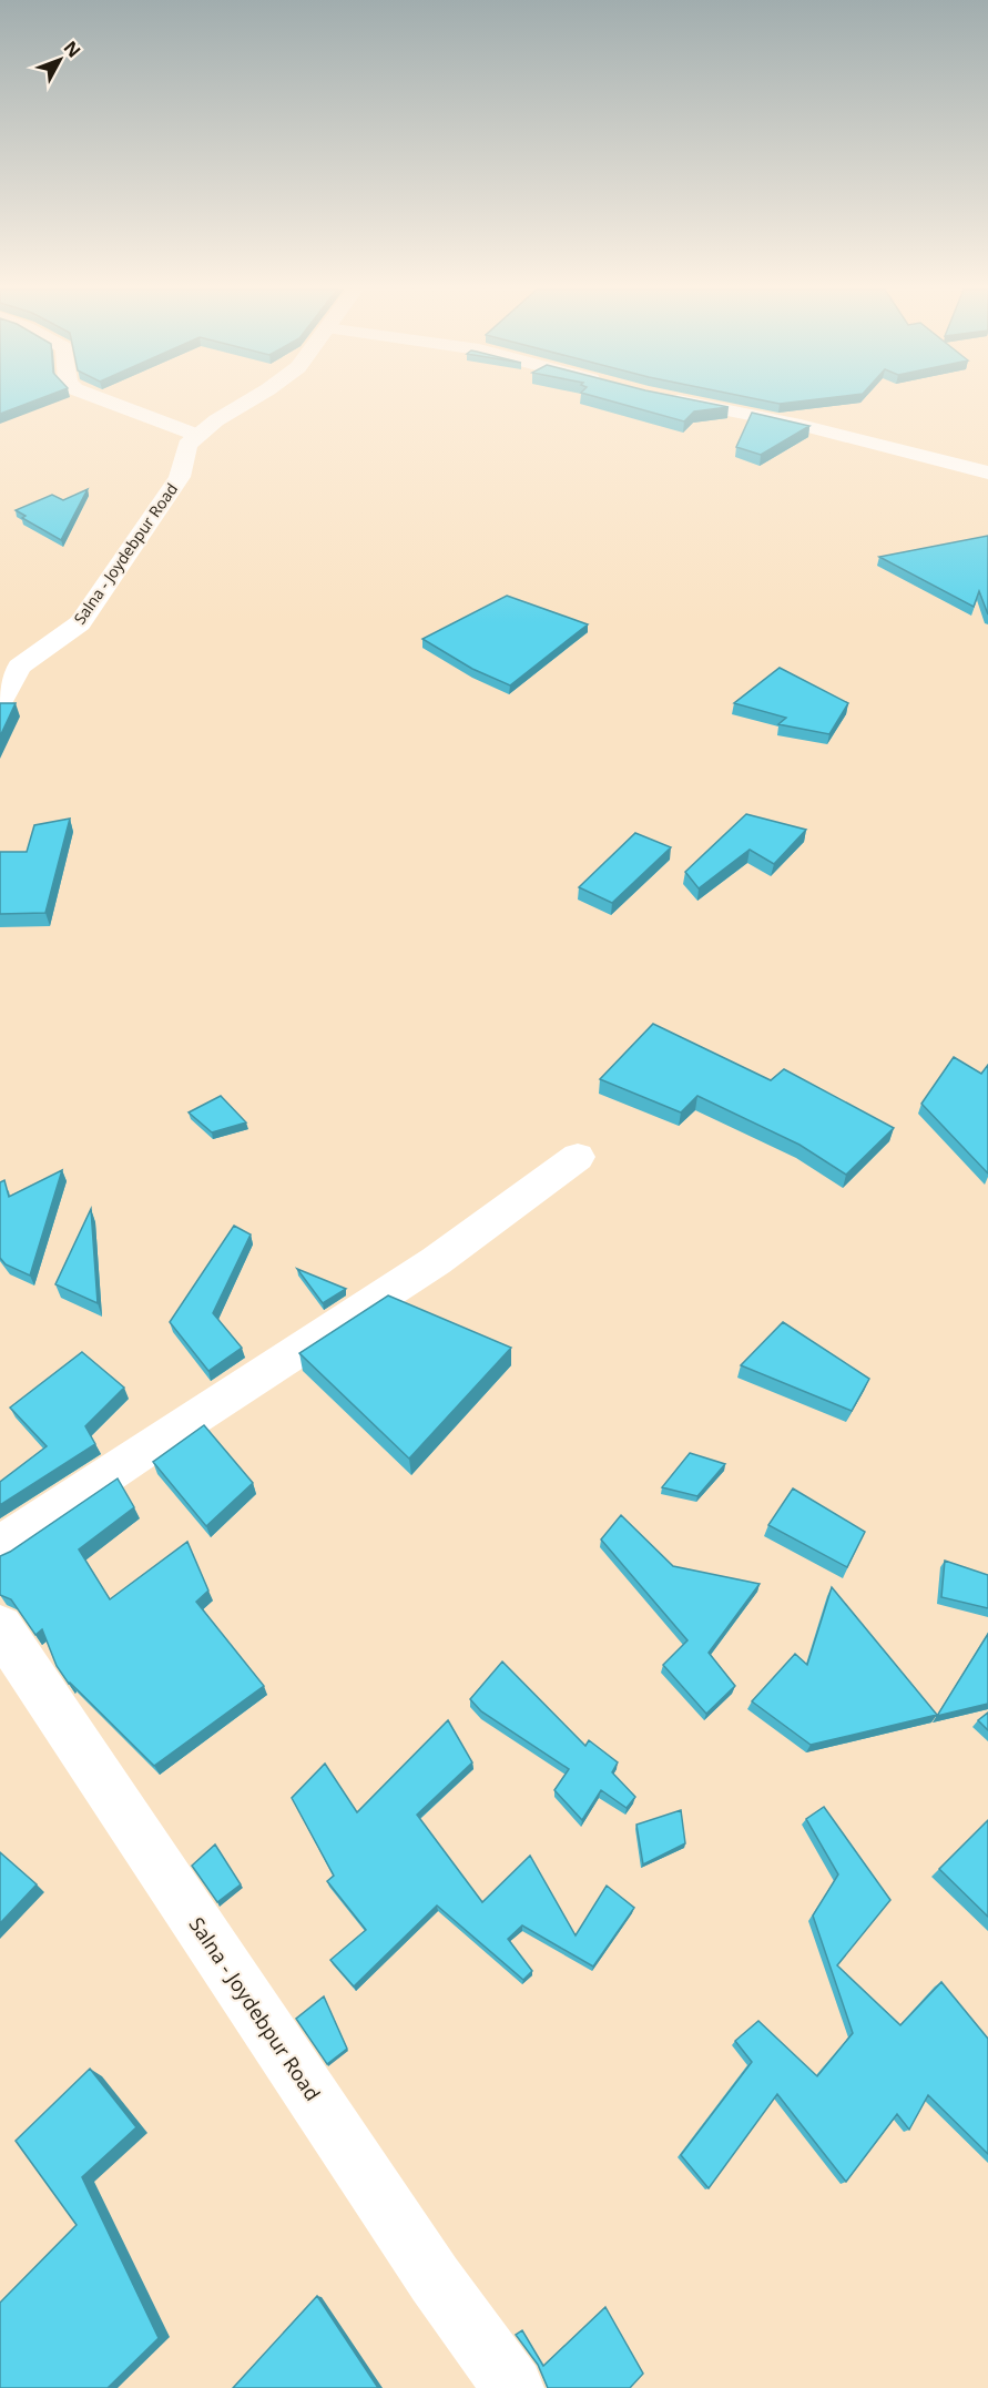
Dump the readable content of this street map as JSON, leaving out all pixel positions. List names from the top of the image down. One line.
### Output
{"streets":{"street":["Salna - Joydebpur Road"]},"north":"top right"}
